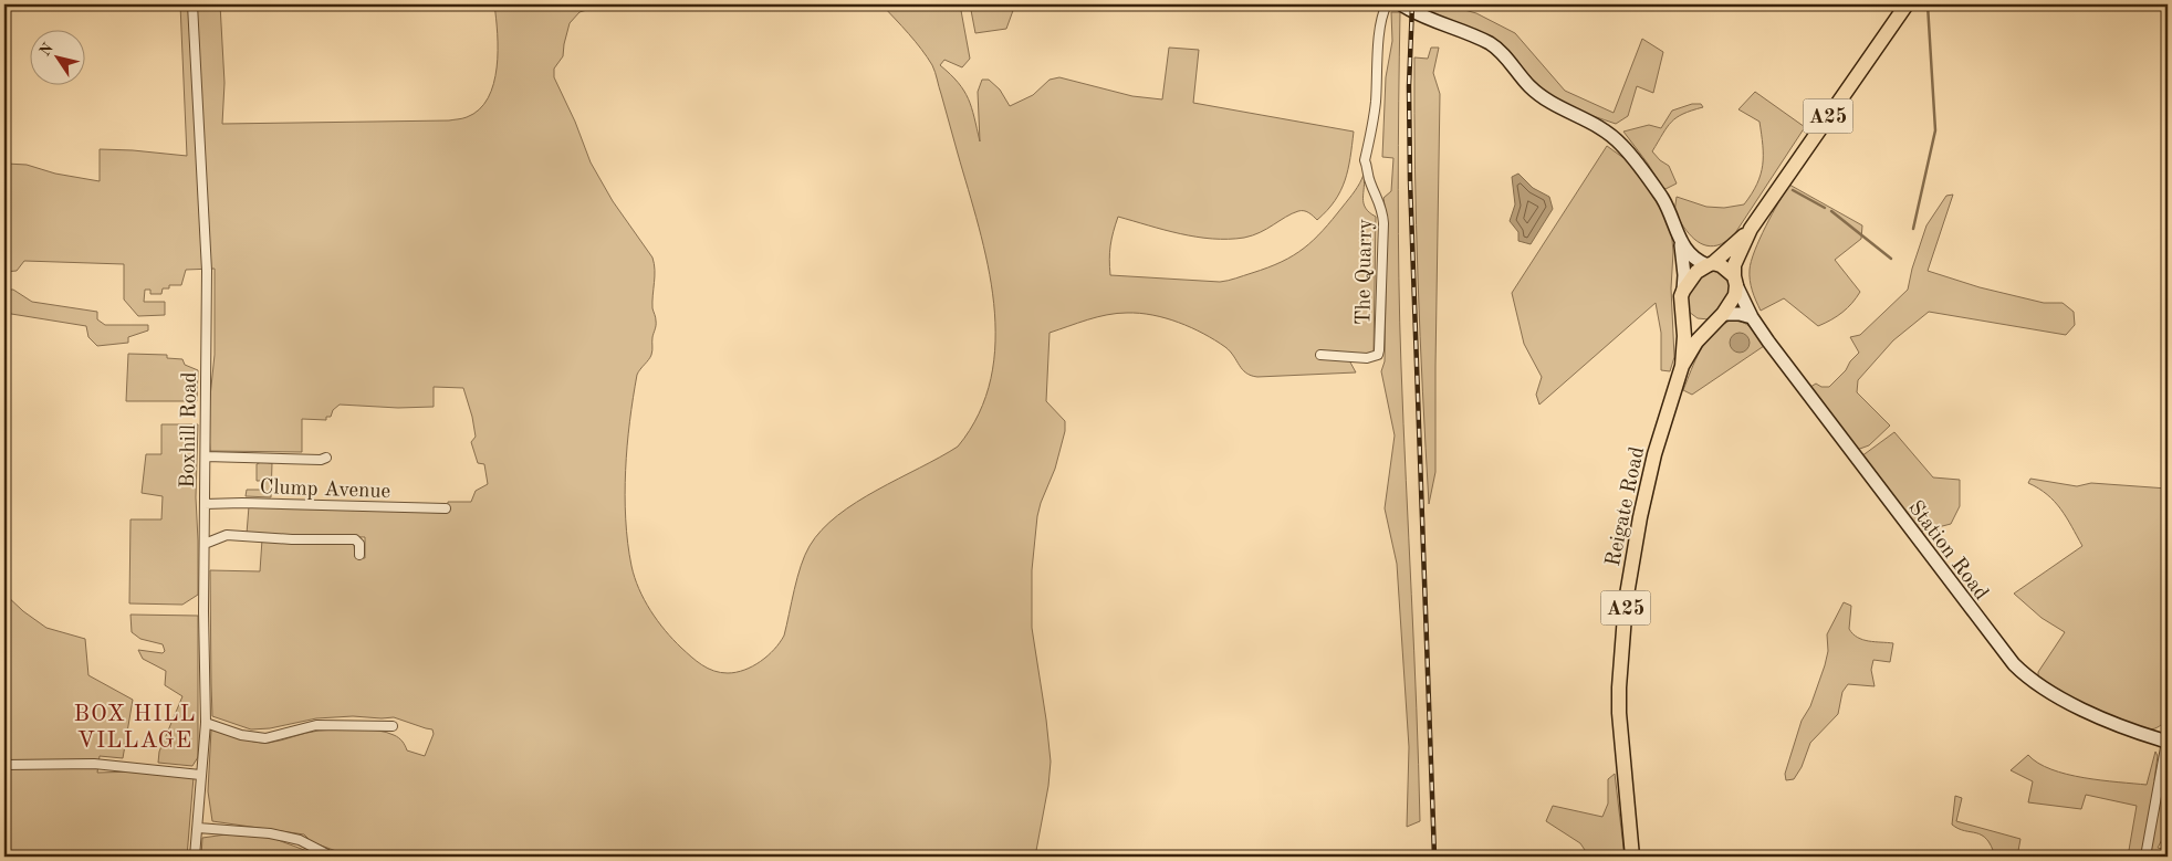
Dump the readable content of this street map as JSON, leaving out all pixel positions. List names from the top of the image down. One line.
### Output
{"streets":{"main road":["A25","Reigate Road"],"street":["The Quarry","Boxhill Road","Clump Avenue","Station Road"]},"crossings":[["A25","Reigate Road"],["A25","Station Road"],["Boxhill Road","Clump Avenue"],["Reigate Road","Station Road"]],"districts":["BOX HILL VILLAGE"],"north":"top left"}
